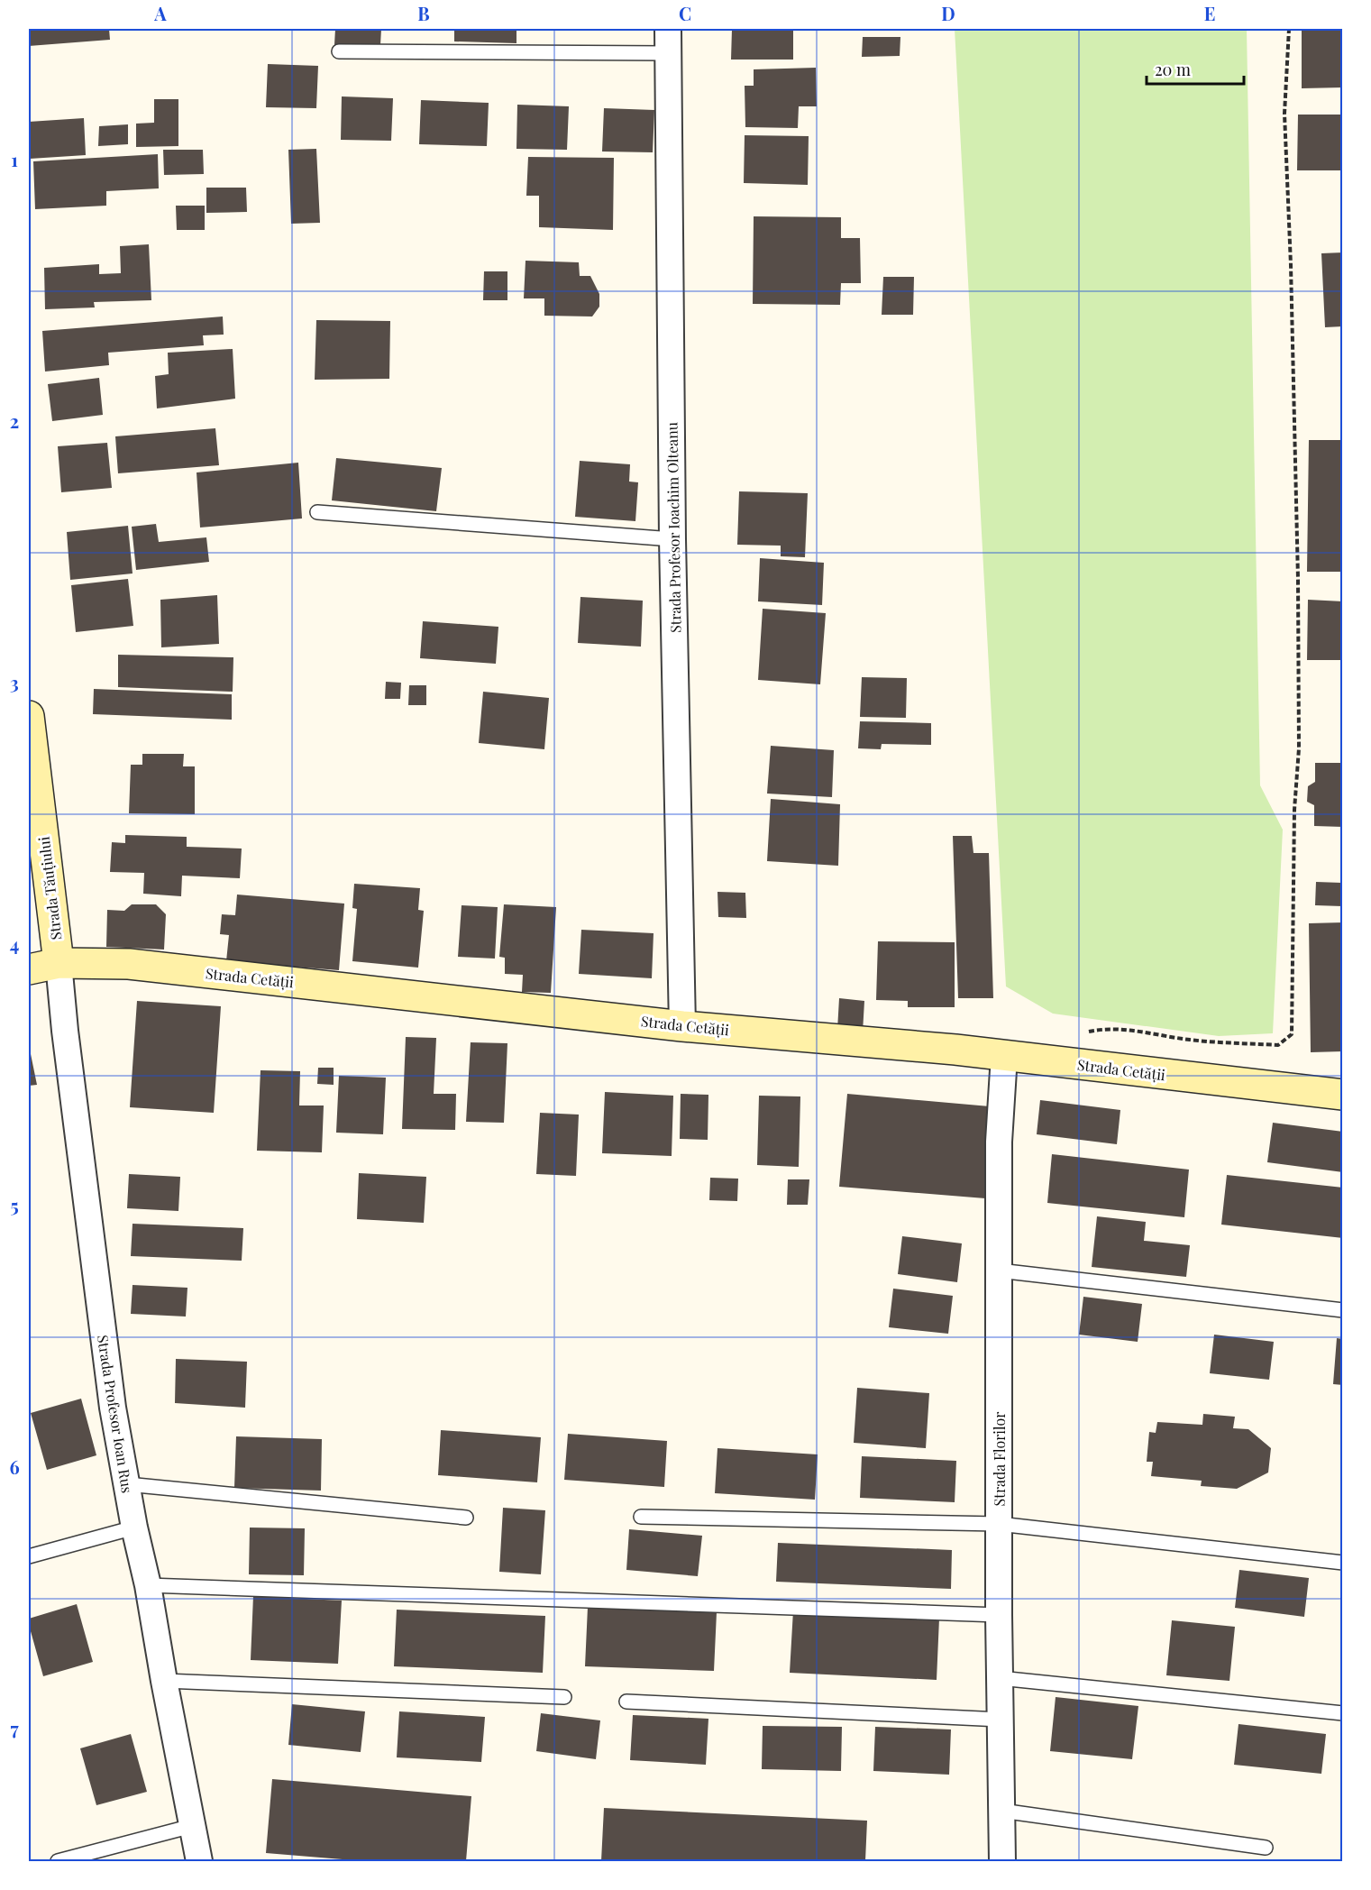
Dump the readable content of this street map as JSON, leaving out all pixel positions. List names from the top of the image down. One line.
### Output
{"streets":{"street":["Strada Profesor Ioachim Olteanu","Strada Tăuțiului","Strada Cetății","Strada Profesor Ioan Rus","Strada Florilor"]},"crossings":[["Strada Profesor Ioachim Olteanu","Strada Cetății"],["Strada Tăuțiului","Strada Cetății"],["Strada Tăuțiului","Strada Profesor Ioan Rus"],["Strada Cetății","Strada Profesor Ioan Rus"],["Strada Cetății","Strada Florilor"]],"scale_bar":"20 m","grid":{"columns":["A","B","C","D","E"],"rows":["1","2","3","4","5","6","7"]}}
